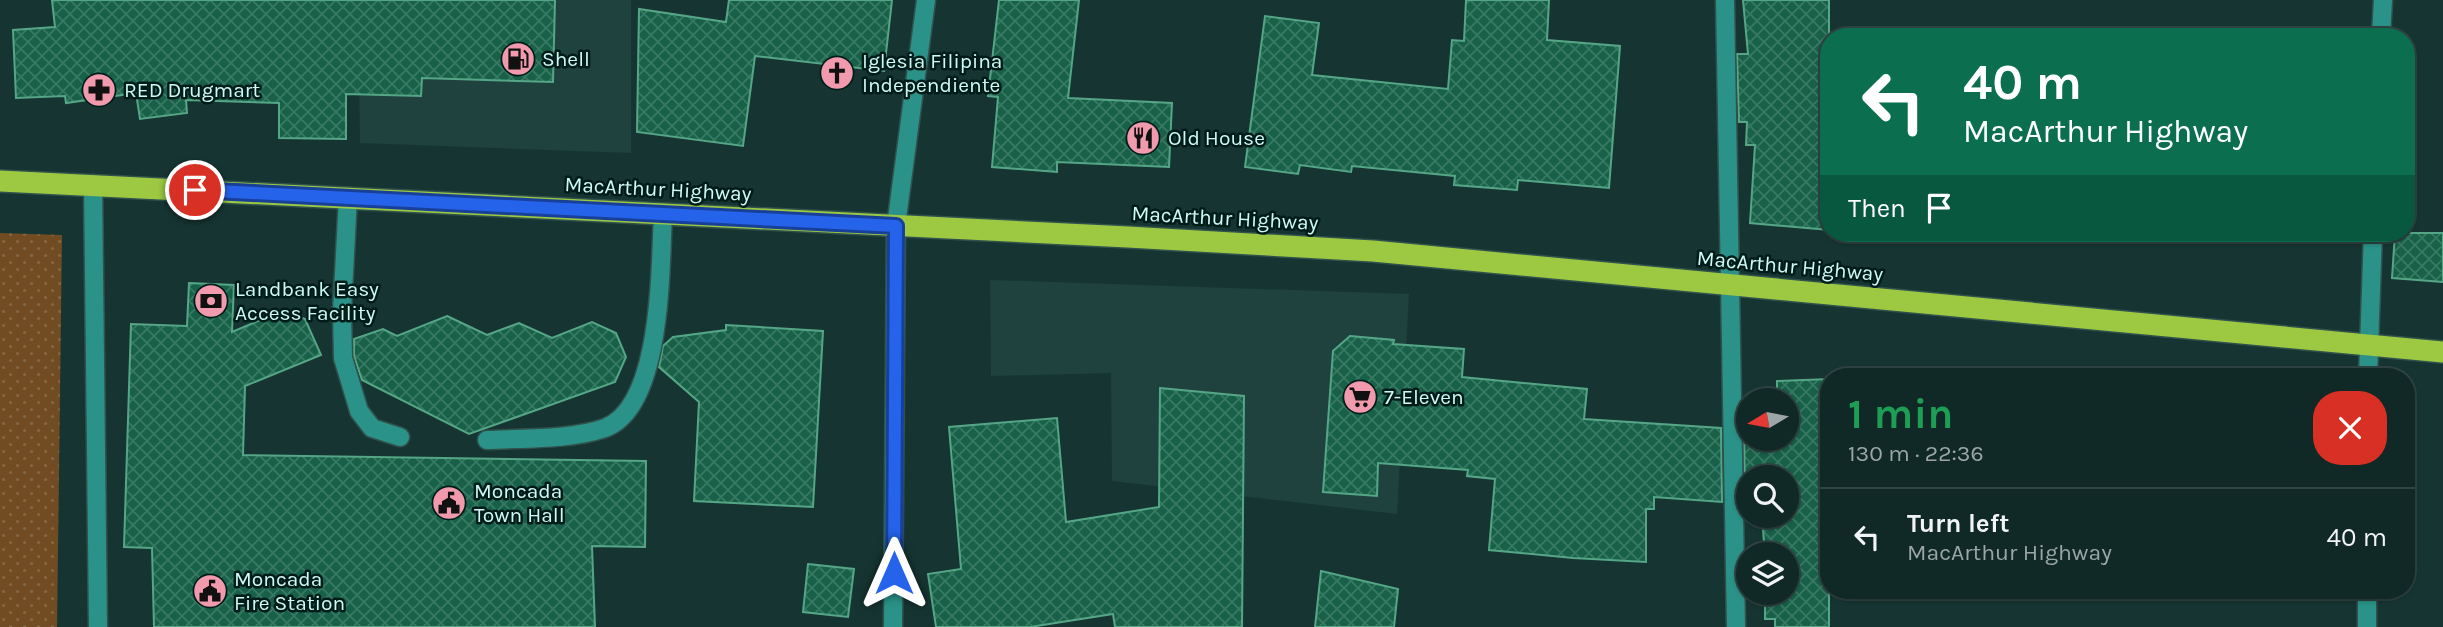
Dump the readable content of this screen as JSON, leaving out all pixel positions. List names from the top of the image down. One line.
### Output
{"streets":{"highway":["MacArthur Highway"]},"places":{"fuel station":["Shell"],"church":["Iglesia Filipina Independiente"],"pharmacy":["RED Drugmart"],"restaurant":["Old House"],"bank":["Landbank Easy Access Facility"],"supermarket":["7-Eleven"],"public building":["Moncada Town Hall","Moncada Fire Station"]},"north":"left","page":{"turn":["40 m","MacArthur Highway"],"then":"Then","heading":["1 min","130 m · 22:36"],"list":[{"name":"Turn left","note":"MacArthur Highway","value":"40 m"}]}}
